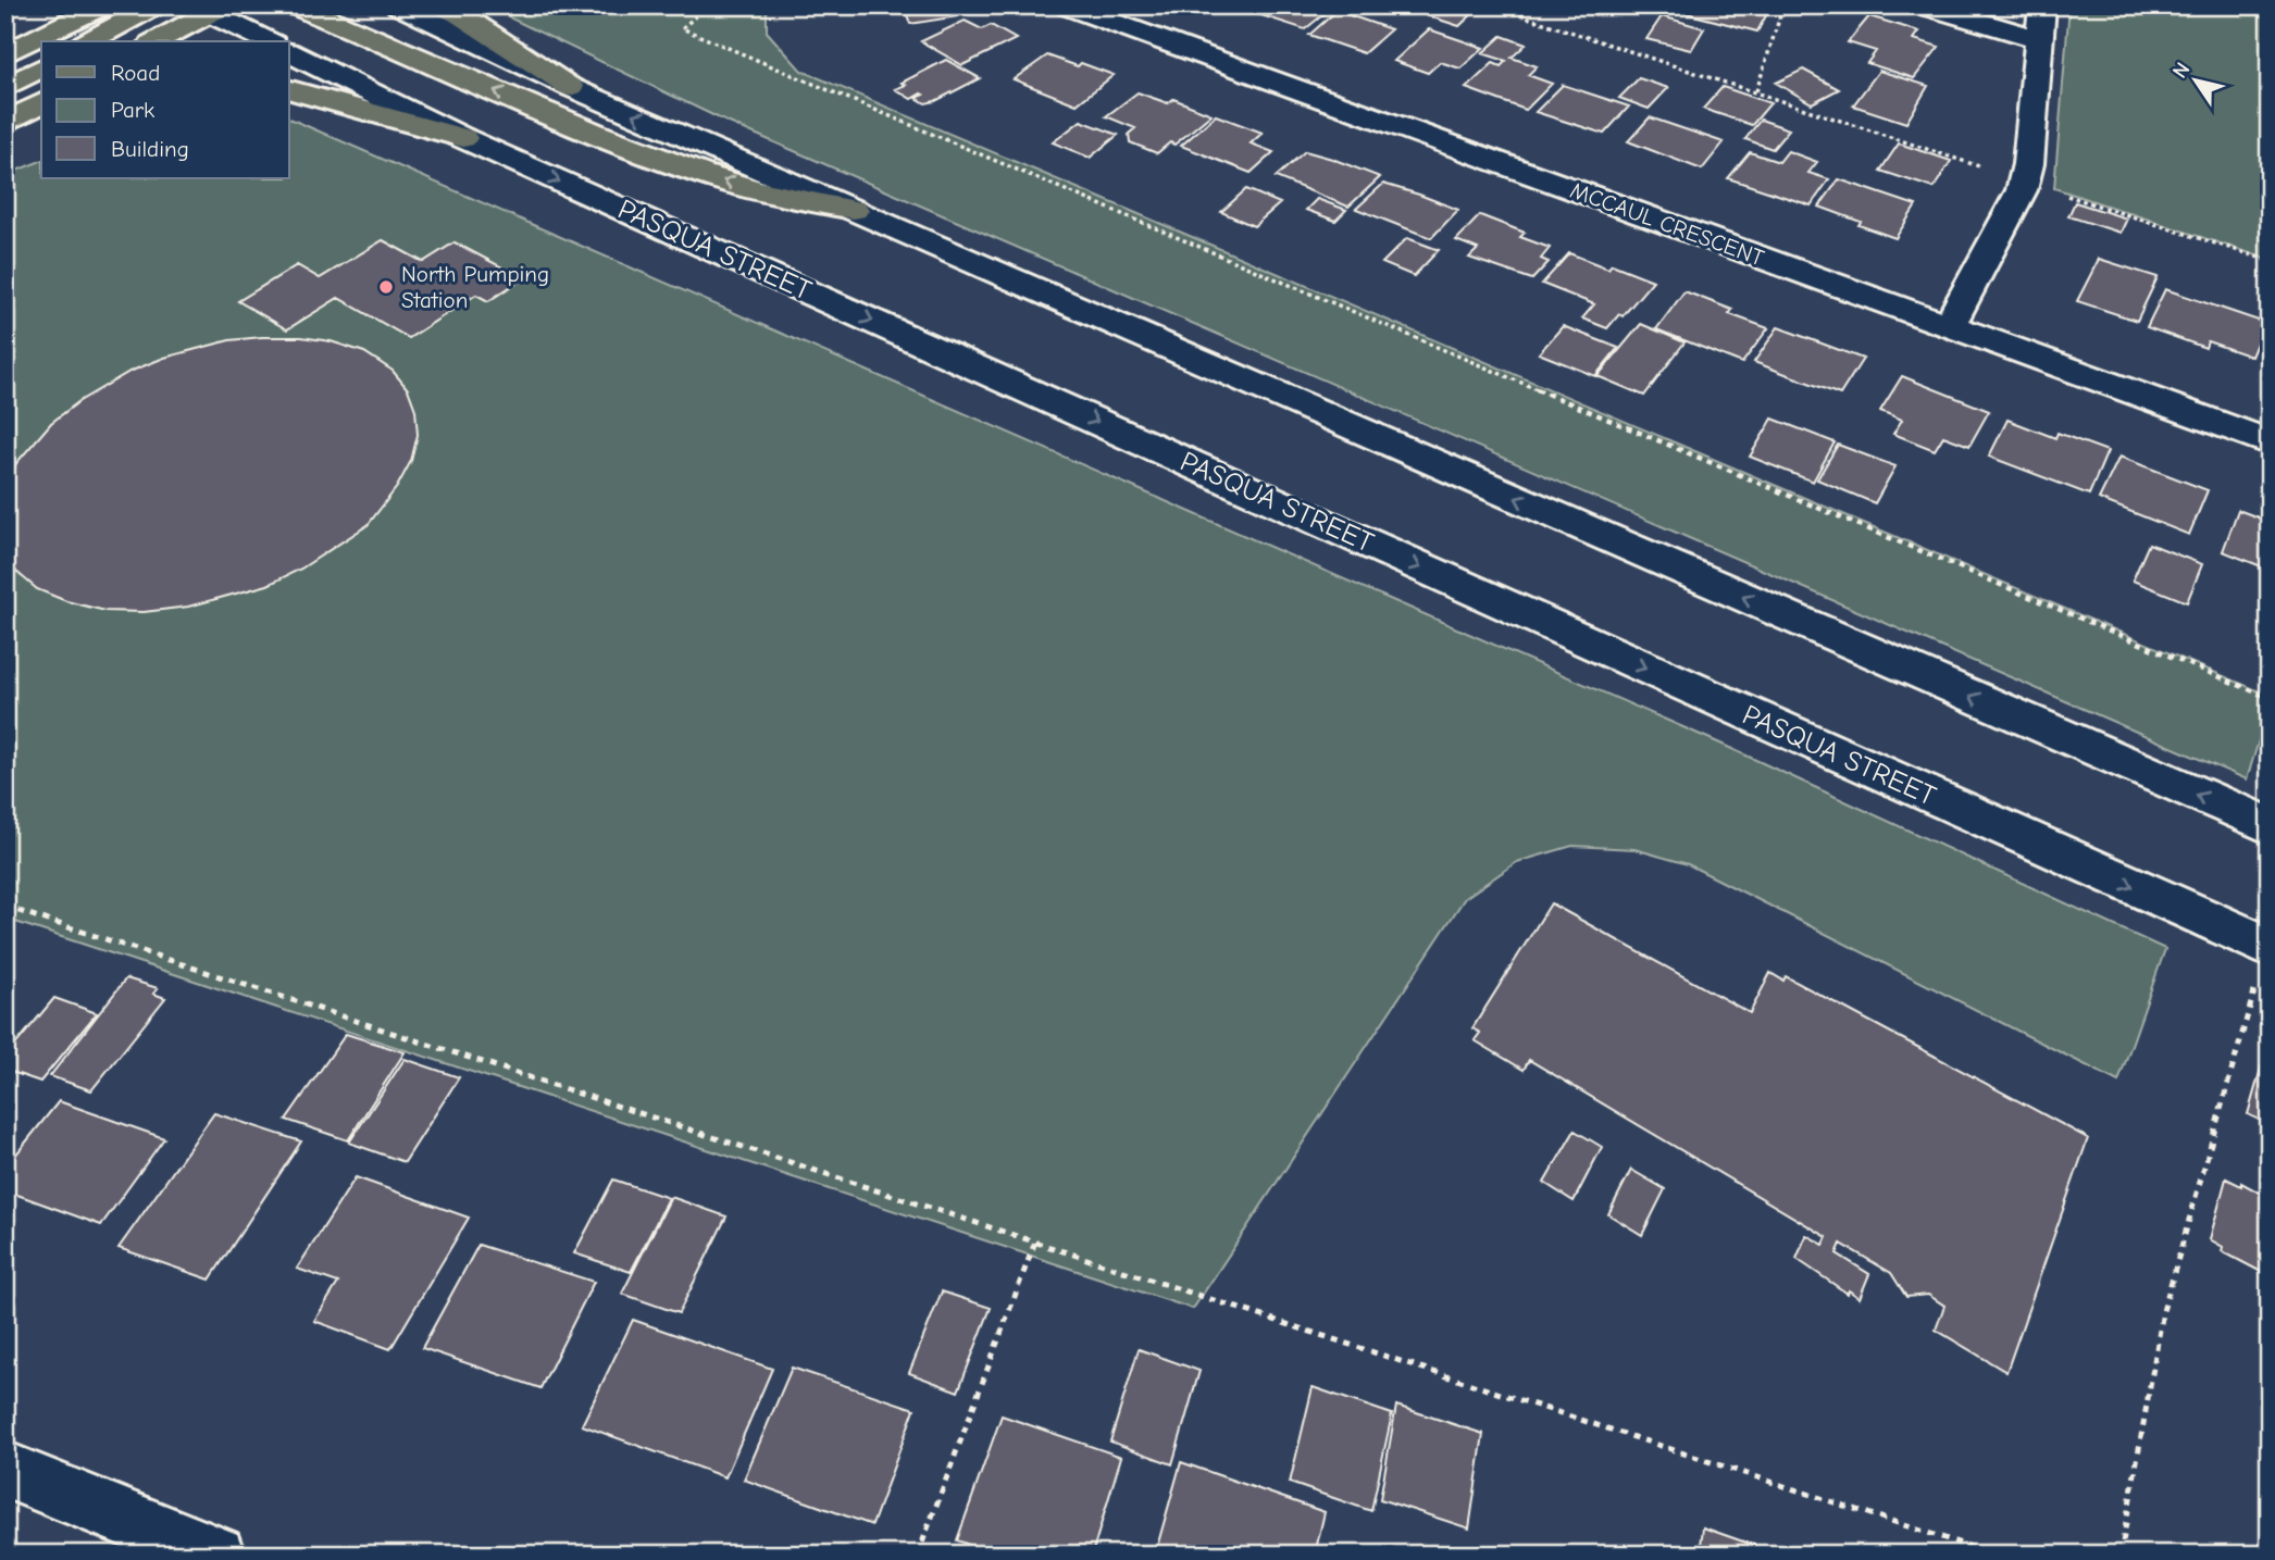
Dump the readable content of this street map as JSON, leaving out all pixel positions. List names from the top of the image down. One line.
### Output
{"streets":{"main road":["MCCAUL CRESCENT","PASQUA STREET"]},"places":["North Pumping Station"],"legend":["Road","Park","Building"],"north":"top left"}
